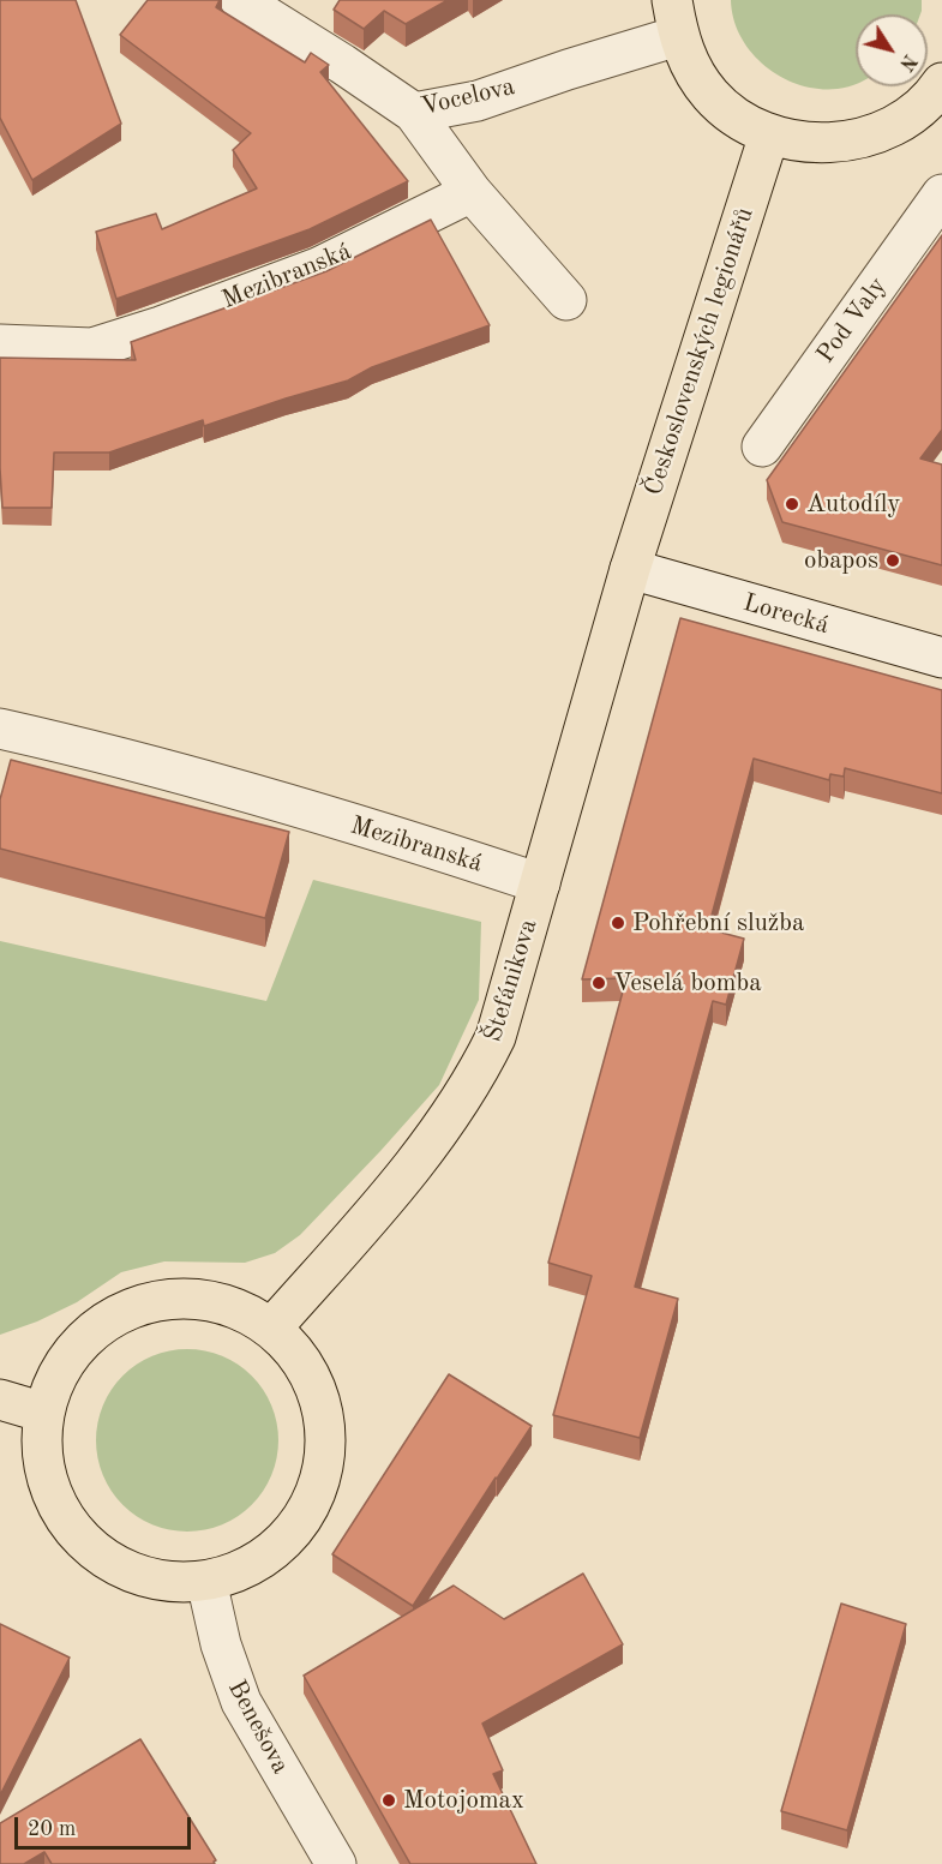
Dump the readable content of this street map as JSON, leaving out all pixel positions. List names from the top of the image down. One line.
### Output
{"streets":{"main road":["Československých legionářů","Štefánikova"],"street":["Vocelova","Mezibranská","Pod Valy","Lorecká","Benešova"]},"crossings":[["Mezibranská","Štefánikova"],["Československých legionářů","Lorecká"],["Československých legionářů","Štefánikova"],["Lorecká","Štefánikova"]],"places":["Autodíly","obapos","Pohřební služba","Veselá bomba","Motojomax"],"scale_bar":"20 m","north":"bottom right"}
